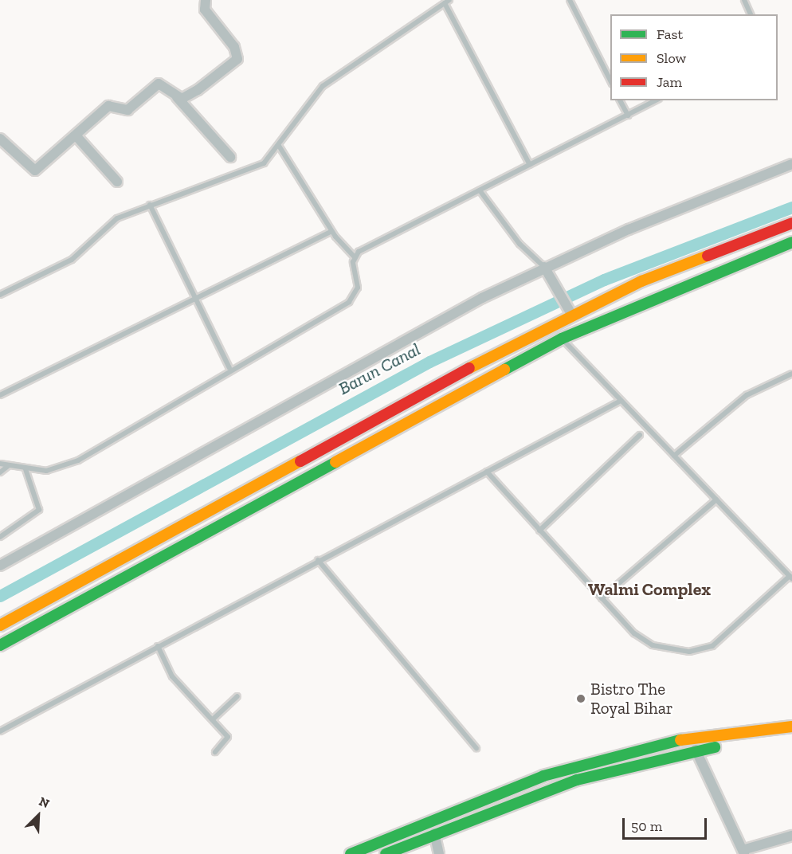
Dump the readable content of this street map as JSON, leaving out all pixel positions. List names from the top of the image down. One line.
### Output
{"districts":["Walmi Complex"],"water":["Barun Canal"],"places":["Bistro The Royal Bihar"],"legend":["Fast","Slow","Jam"],"scale_bar":"50 m","north":"top right"}
